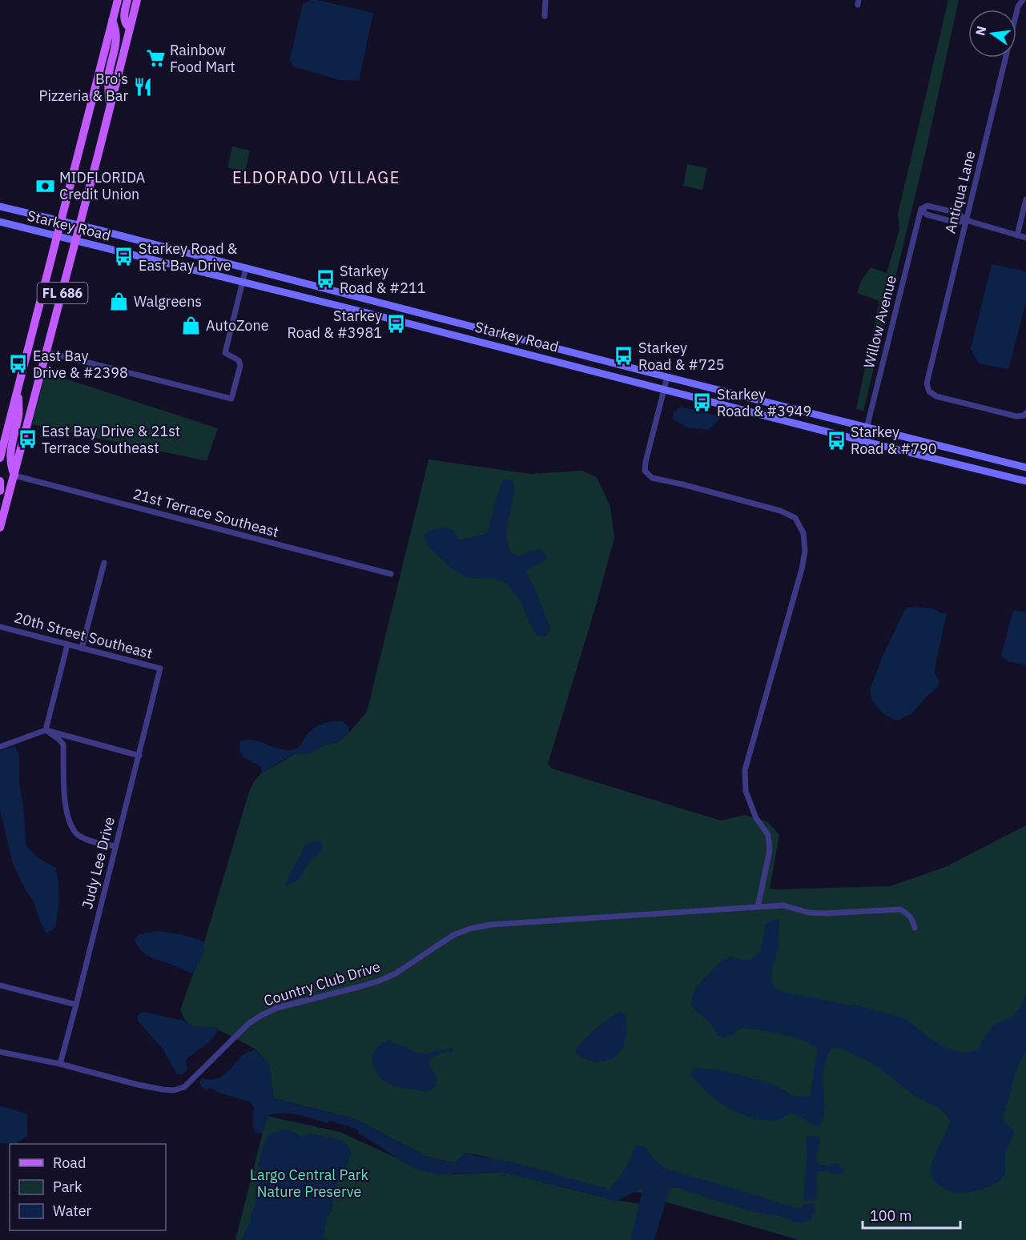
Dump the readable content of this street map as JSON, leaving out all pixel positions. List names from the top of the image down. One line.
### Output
{"streets":{"main road":["Starkey Road","FL 686"],"street":["Antiqua Lane","Willow Avenue","21st Terrace Southeast","20th Street Southeast","Judy Lee Drive","Country Club Drive"]},"crossings":[["Starkey Road","FL 686"],["Starkey Road","Willow Avenue"],["FL 686","21st Terrace Southeast"],["20th Street Southeast","Judy Lee Drive"],["Judy Lee Drive","Country Club Drive"]],"districts":["ELDORADO VILLAGE"],"parks":["Largo Central Park Nature Preserve"],"places":{"supermarket":["Rainbow Food Mart"],"restaurant":["Bro's Pizzeria & Bar"],"bank":["MIDFLORIDA Credit Union"],"bus stop":["Starkey Road & East Bay Drive","Starkey Road & #211","Starkey Road & #3981","Starkey Road & #725","East Bay Drive & #2398","Starkey Road & #3949","East Bay Drive & 21st Terrace Southeast","Starkey Road & #790"],"shop":["Walgreens","AutoZone"]},"legend":["Road","Park","Water"],"scale_bar":"100 m","north":"left"}
